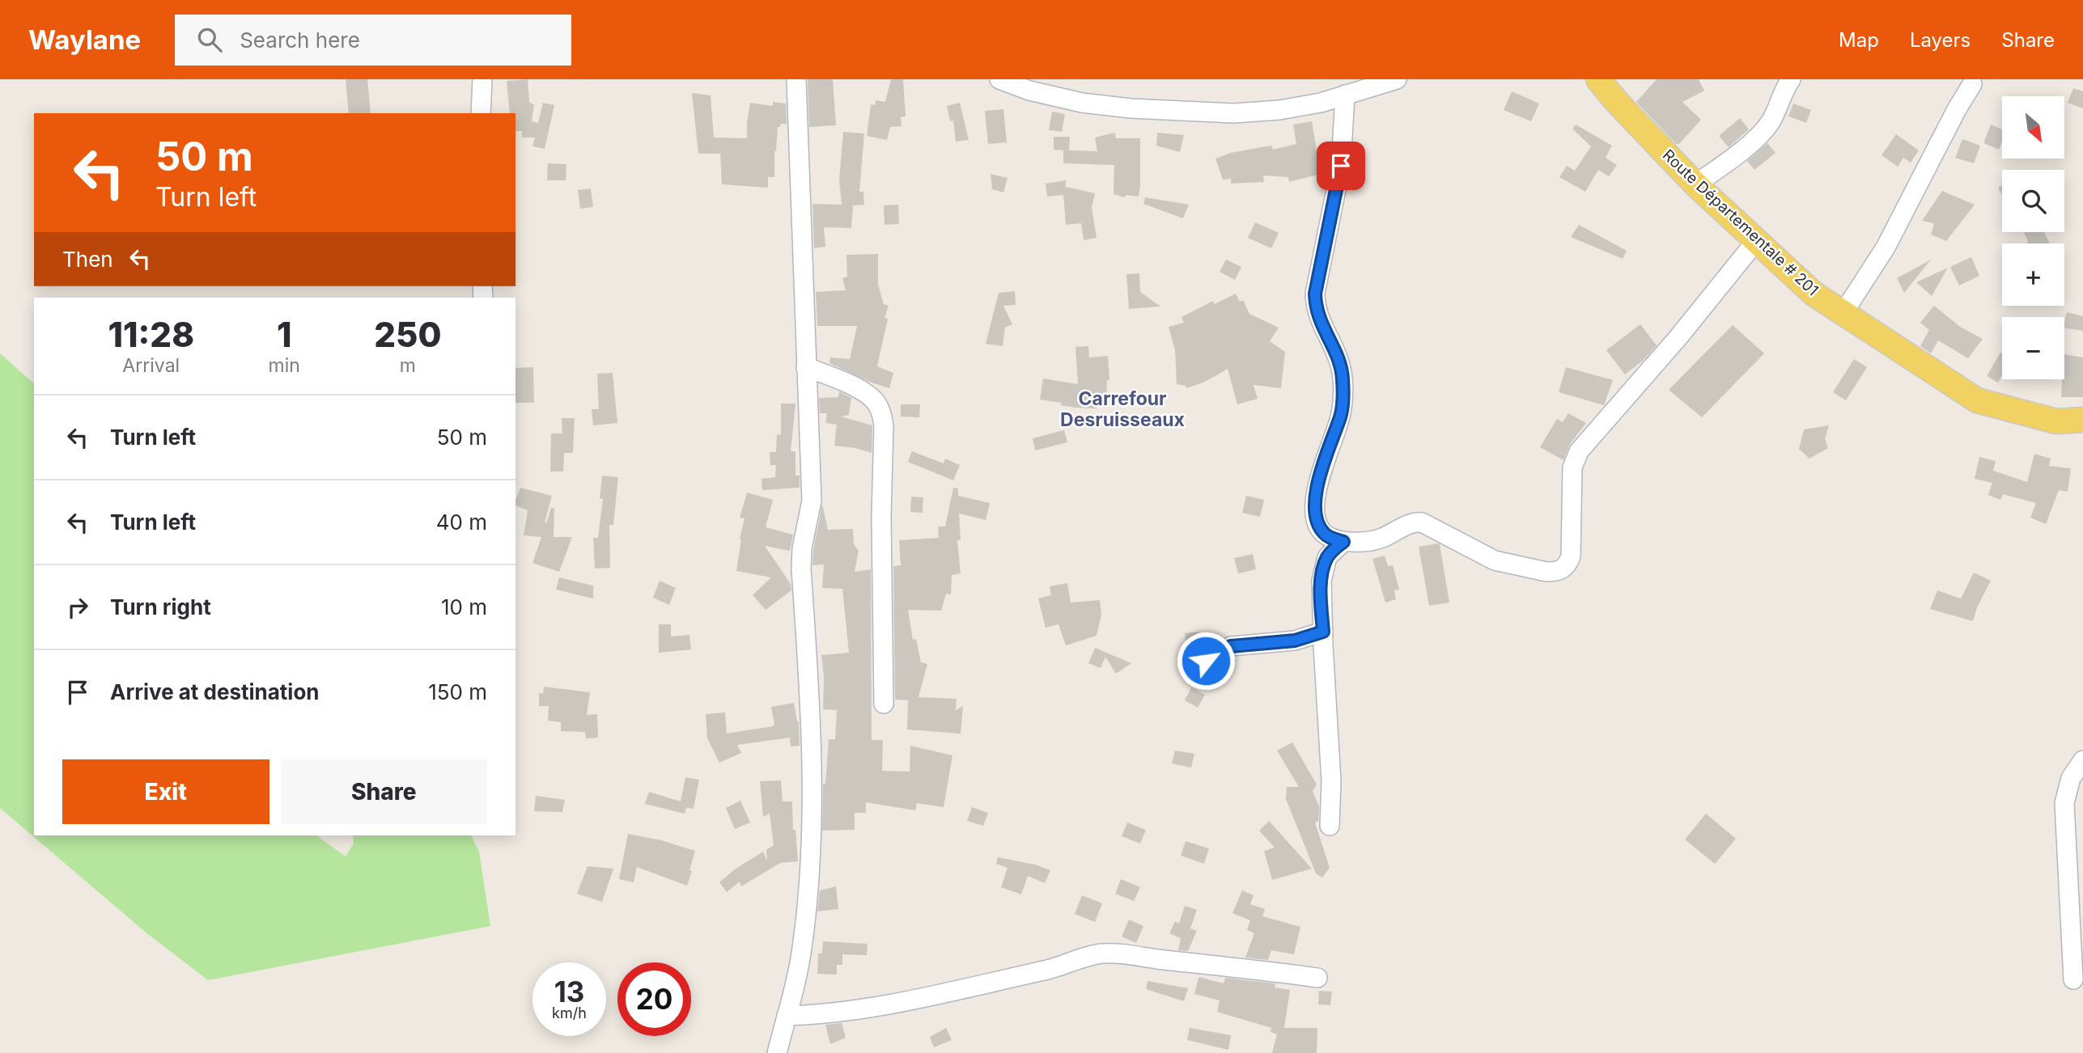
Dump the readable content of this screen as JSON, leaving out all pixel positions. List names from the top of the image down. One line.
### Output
{"streets":{"main road":["Route Départementale # 201"]},"districts":["Carrefour Desruisseaux"],"north":"bottom right","page":{"header":"Waylane","search":"Search here","nav":["Map","Layers","Share"],"map_buttons":["+","−"],"turn":["50 m","Turn left"],"then":"Then","eta":["11:28","Arrival","1","min","250","m"],"list":[{"name":"Turn left","value":"50 m"},{"name":"Turn left","value":"40 m"},{"name":"Turn right","value":"10 m"},{"name":"Arrive at destination","value":"150 m"}],"buttons":["Exit","Share"],"speed":"13 km/h","limit":"20"}}
